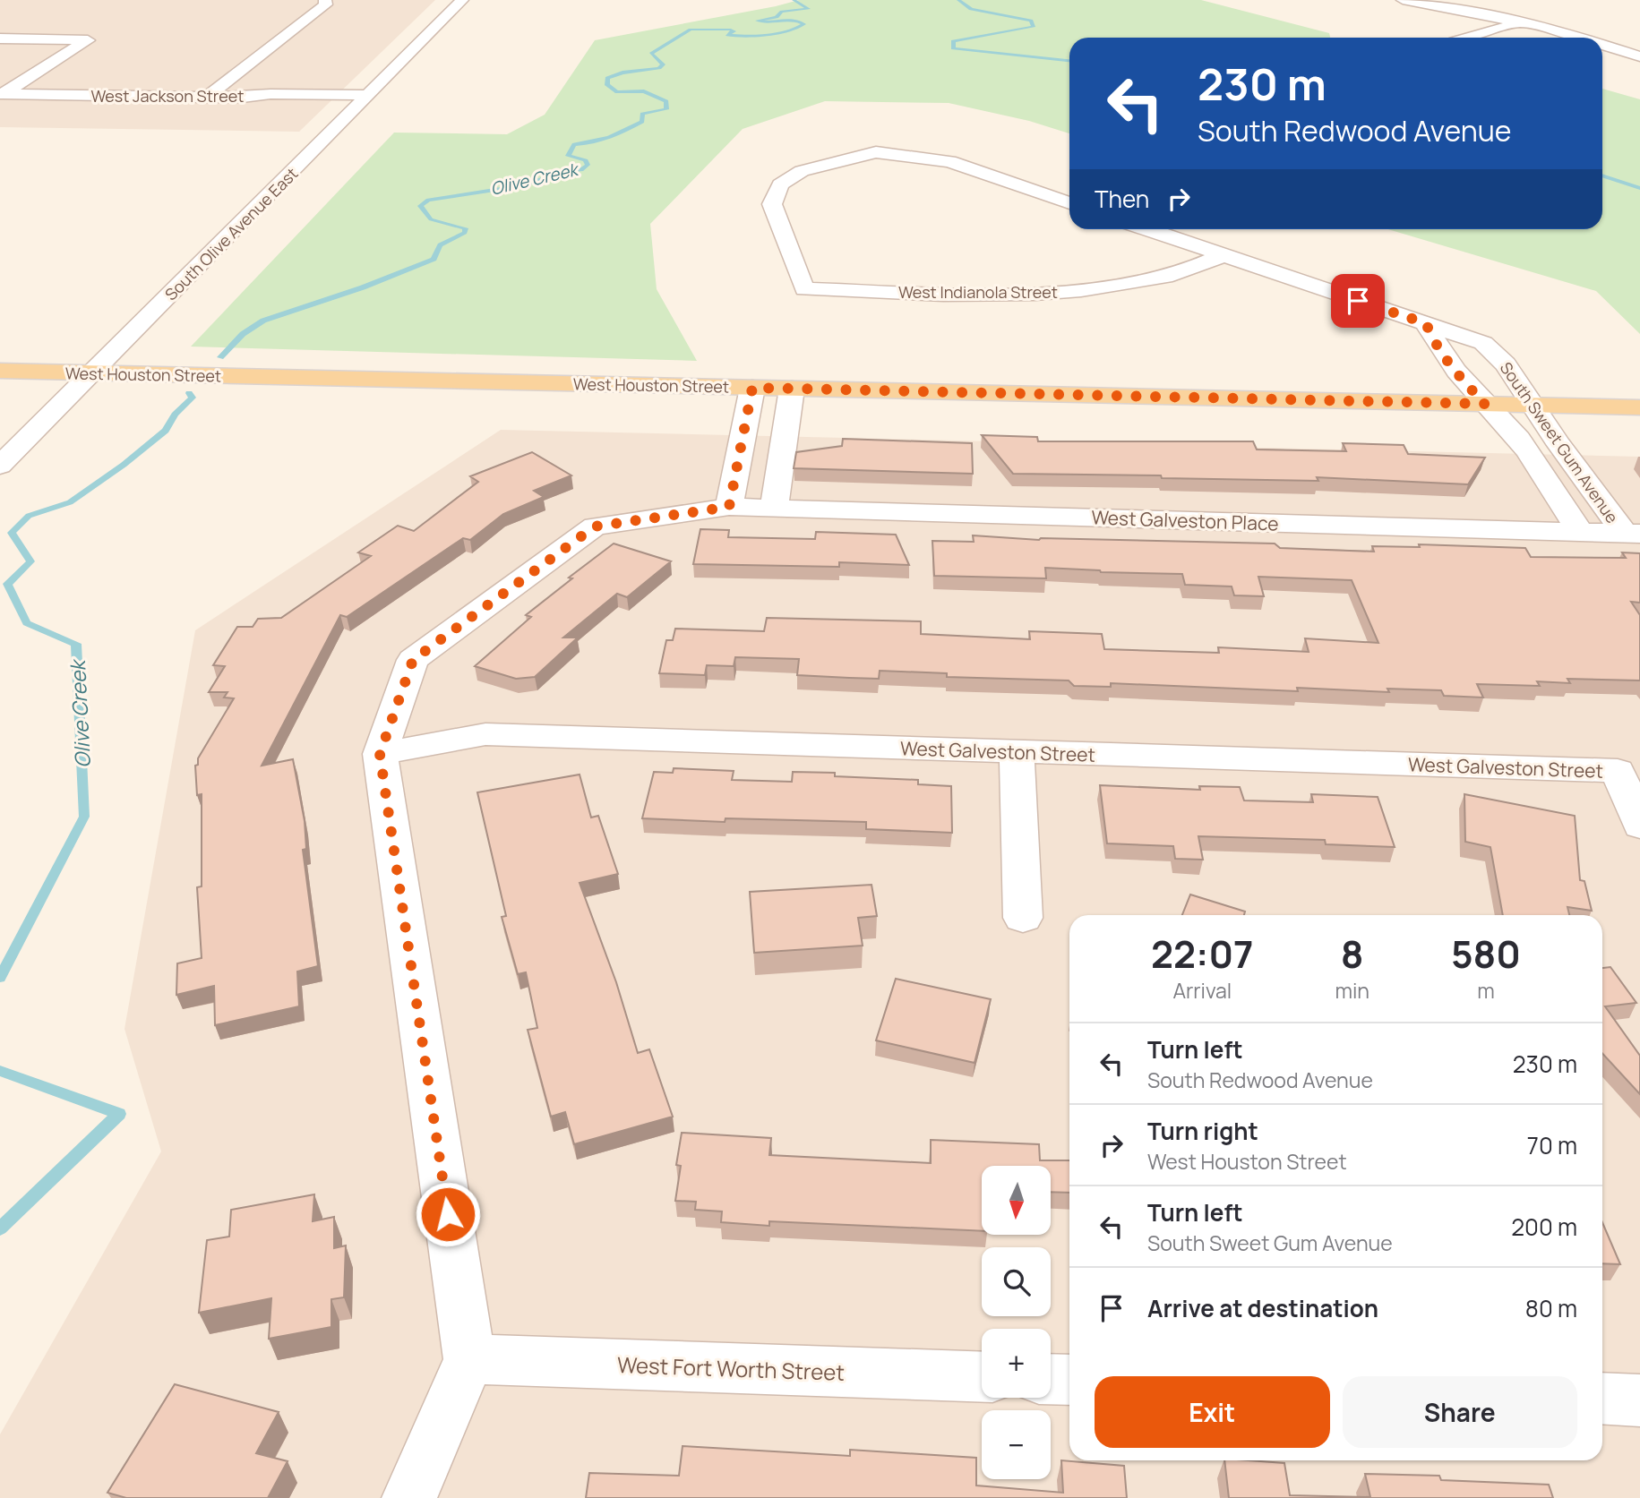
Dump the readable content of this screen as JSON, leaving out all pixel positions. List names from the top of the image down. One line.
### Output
{"streets":{"main road":["West Houston Street"],"street":["West Jackson Street","South Olive Avenue East","West Indianola Street","South Sweet Gum Avenue","West Galveston Place","West Galveston Street","West Fort Worth Street"]},"crossings":[["West Jackson Street","South Olive Avenue East"],["South Olive Avenue East","West Houston Street"],["West Indianola Street","South Sweet Gum Avenue"],["West Houston Street","South Sweet Gum Avenue"],["South Sweet Gum Avenue","West Galveston Place"],["West Galveston Place","West Galveston Street"]],"water":["Olive Creek"],"north":"bottom","page":{"turn":["230 m","South Redwood Avenue"],"then":"Then","eta":["22:07","Arrival","8","min","580","m"],"list":[{"name":"Turn left","note":"South Redwood Avenue","value":"230 m"},{"name":"Turn right","note":"West Houston Street","value":"70 m"},{"name":"Turn left","note":"South Sweet Gum Avenue","value":"200 m"},{"name":"Arrive at destination","value":"80 m"}],"map_buttons":["+","−"],"buttons":["Exit","Share"]}}
